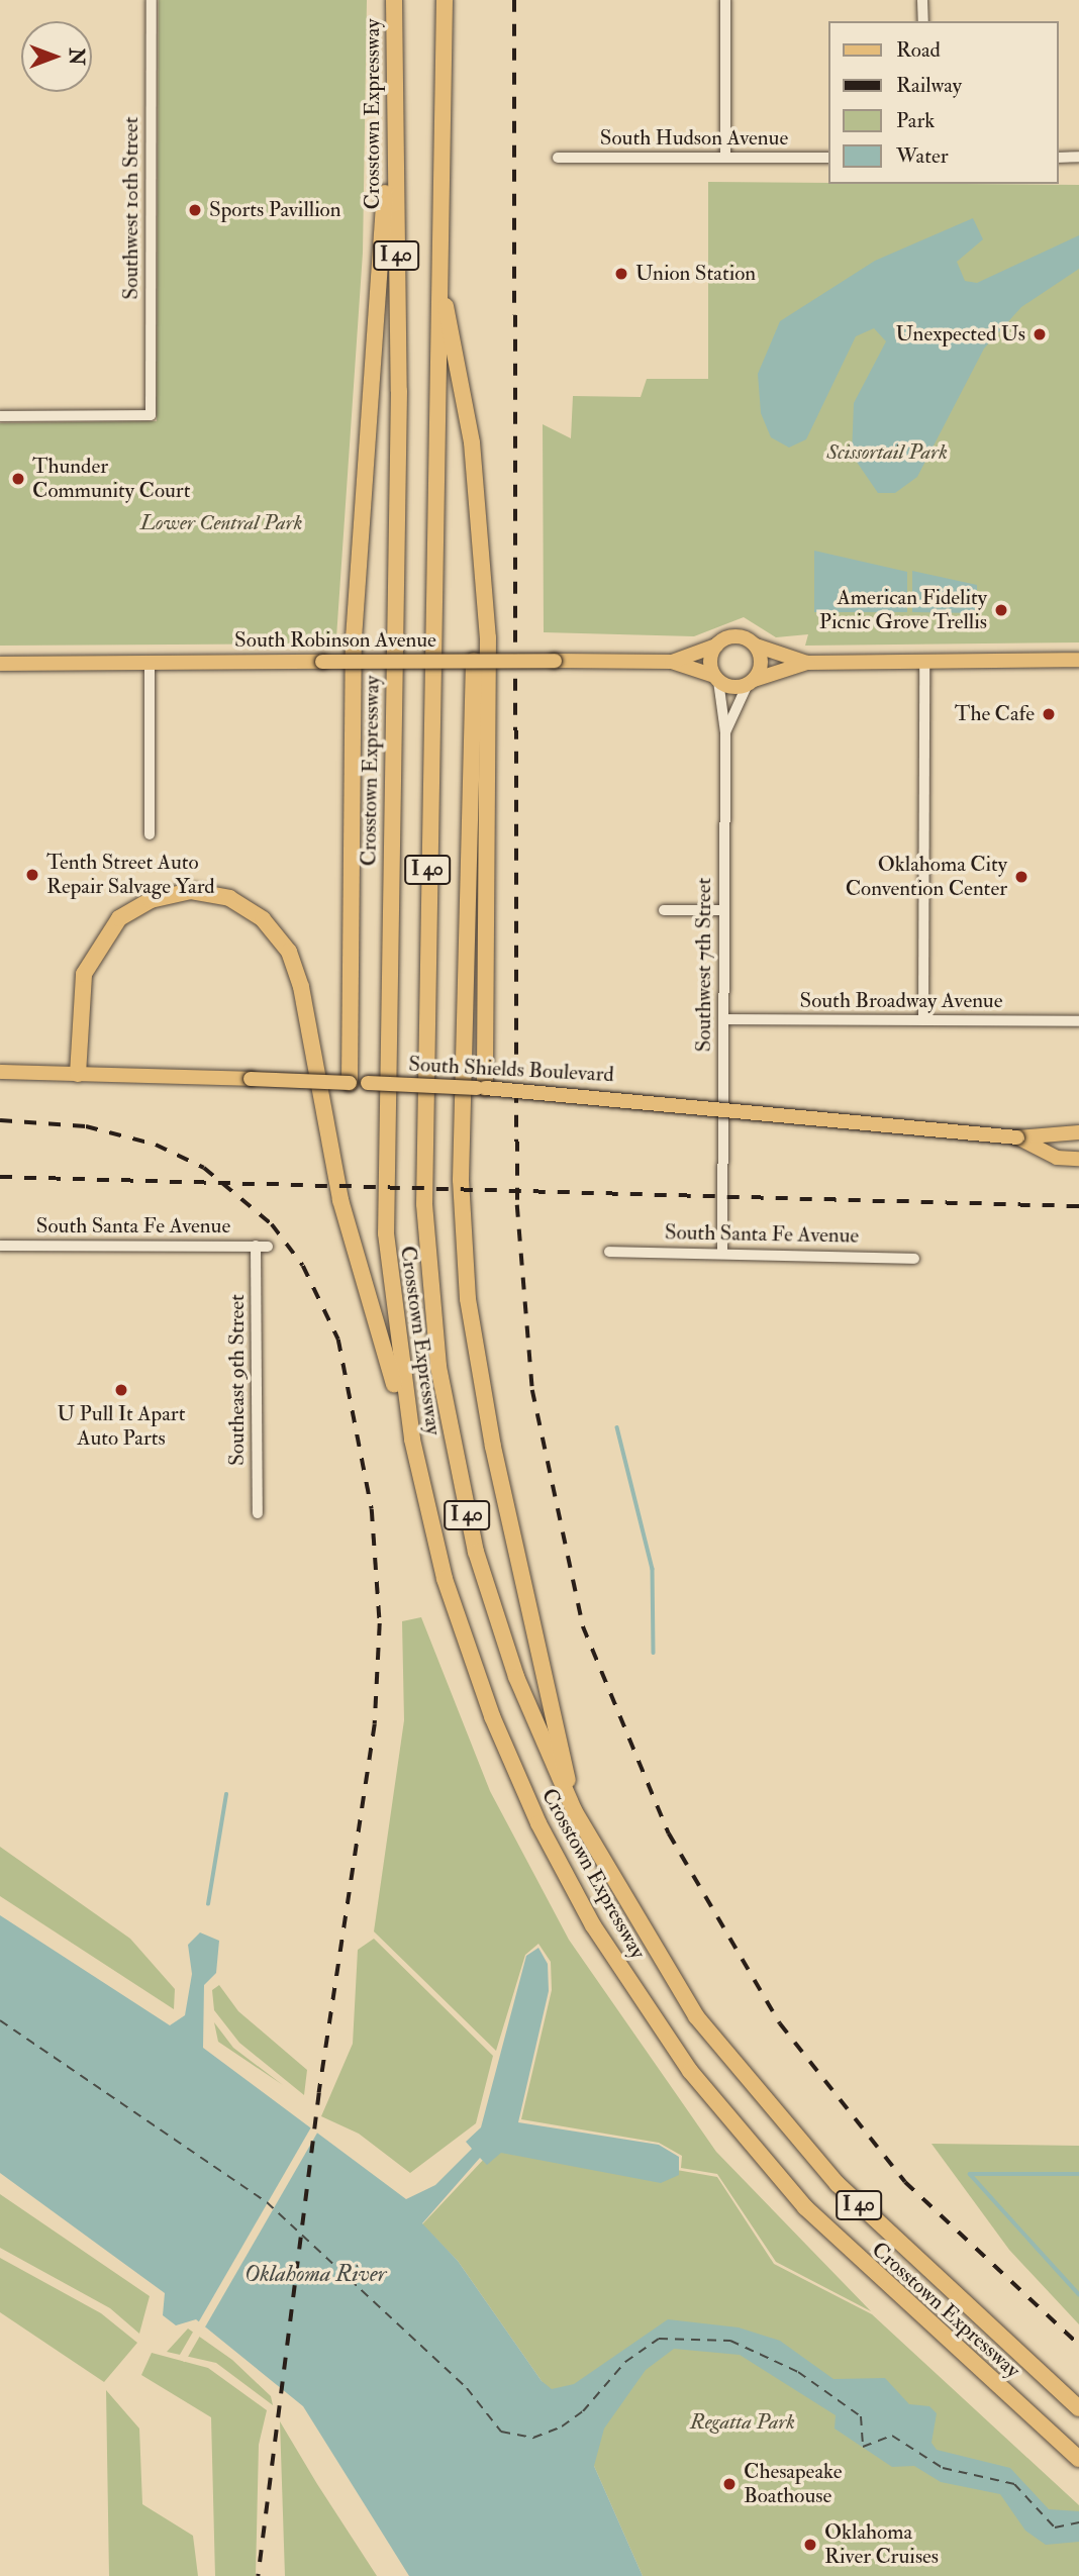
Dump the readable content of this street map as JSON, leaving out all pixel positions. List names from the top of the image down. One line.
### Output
{"streets":{"highway":["Crosstown Expressway","I 40"],"main road":["South Robinson Avenue","South Shields Boulevard"],"street":["South Hudson Avenue","Southwest 10th Street","Southwest 7th Street","South Broadway Avenue","South Santa Fe Avenue","Southeast 9th Street"]},"crossings":[["South Robinson Avenue","Southwest 7th Street"],["Southwest 7th Street","South Broadway Avenue"],["Southwest 7th Street","South Santa Fe Avenue"],["South Santa Fe Avenue","Southeast 9th Street"]],"water":["Oklahoma River"],"parks":["Scissortail Park","Lower Central Park","Regatta Park"],"places":["Sports Pavillion","Union Station","Unexpected Us","Thunder Community Court","American Fidelity Picnic Grove Trellis","The Cafe","Tenth Street Auto Repair Salvage Yard","Oklahoma City Convention Center","U Pull It Apart Auto Parts","Chesapeake Boathouse","Oklahoma River Cruises"],"legend":["Road","Railway","Park","Water"],"north":"right"}
